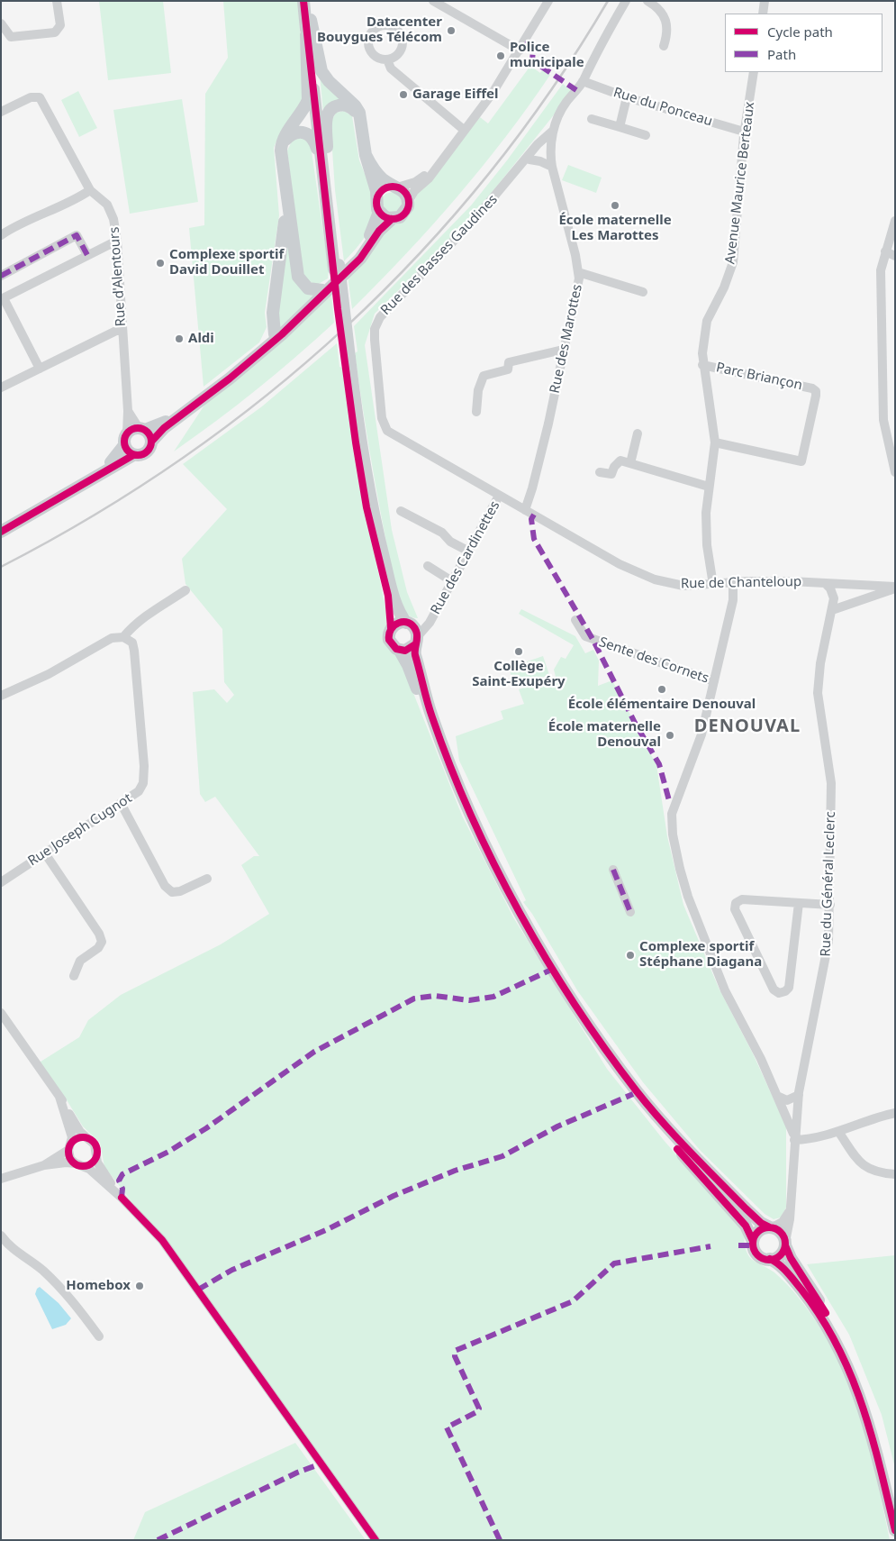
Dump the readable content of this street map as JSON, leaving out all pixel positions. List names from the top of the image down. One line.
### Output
{"streets":{"street":["Rue du Ponceau","Avenue Maurice Berteaux","Rue des Basses Gaudines","Rue d'Alentours","Rue des Marottes","Parc Briançon","Rue des Cardinettes","Rue de Chanteloup","Sente des Cornets","Rue Joseph Cugnot","Rue du Général Leclerc"]},"crossings":[["Rue du Ponceau","Avenue Maurice Berteaux"],["Rue du Ponceau","Rue des Basses Gaudines"],["Avenue Maurice Berteaux","Parc Briançon"],["Avenue Maurice Berteaux","Rue de Chanteloup"],["Rue des Basses Gaudines","Rue des Marottes"],["Rue des Basses Gaudines","Rue des Cardinettes"],["Rue des Basses Gaudines","Rue de Chanteloup"],["Rue des Marottes","Rue de Chanteloup"],["Rue de Chanteloup","Rue du Général Leclerc"]],"districts":["DENOUVAL"],"places":["Datacenter Bouygues Télécom","Police municipale","Garage Eiffel","École maternelle Les Marottes","Complexe sportif David Douillet","Aldi","Collège Saint-Exupéry","École élémentaire Denouval","École maternelle Denouval","Complexe sportif Stéphane Diagana","Homebox"],"legend":["Cycle path","Path"]}
